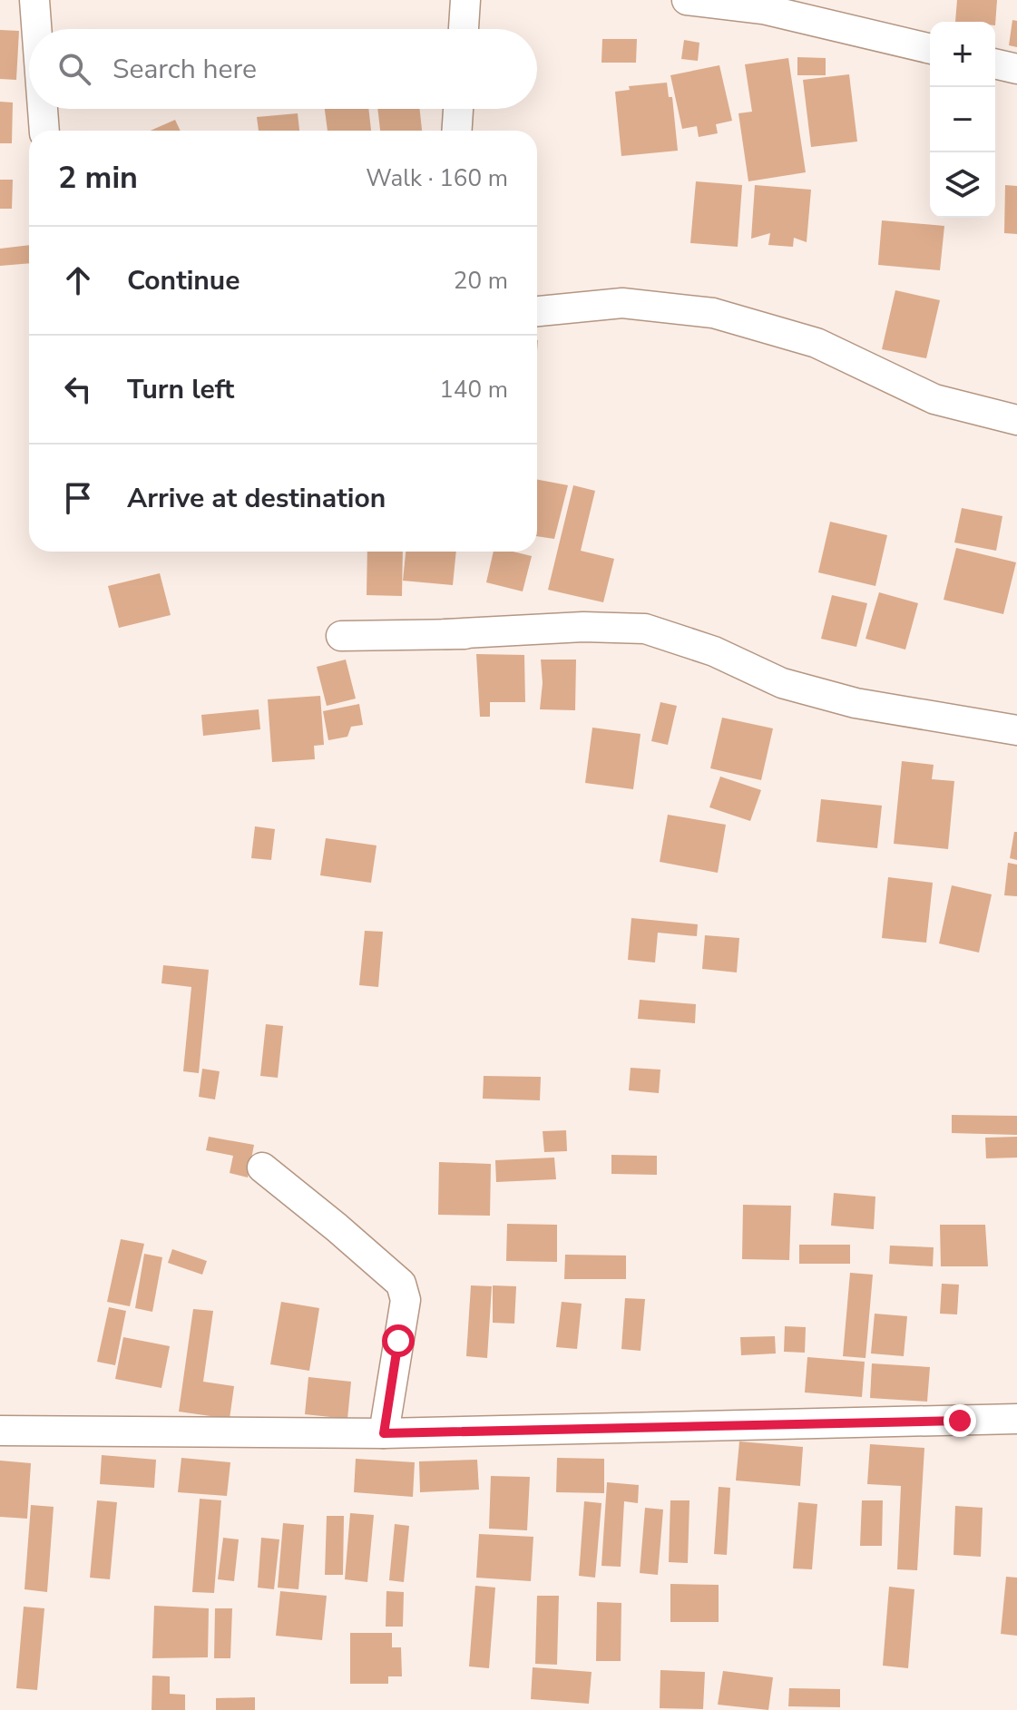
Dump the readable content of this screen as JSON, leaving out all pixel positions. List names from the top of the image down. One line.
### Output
{"page":{"map_buttons":["+","−"],"search":"Search here","heading":["2 min","Walk · 160 m"],"list":[["Continue","20 m"],["Turn left","140 m"],"Arrive at destination"]}}
